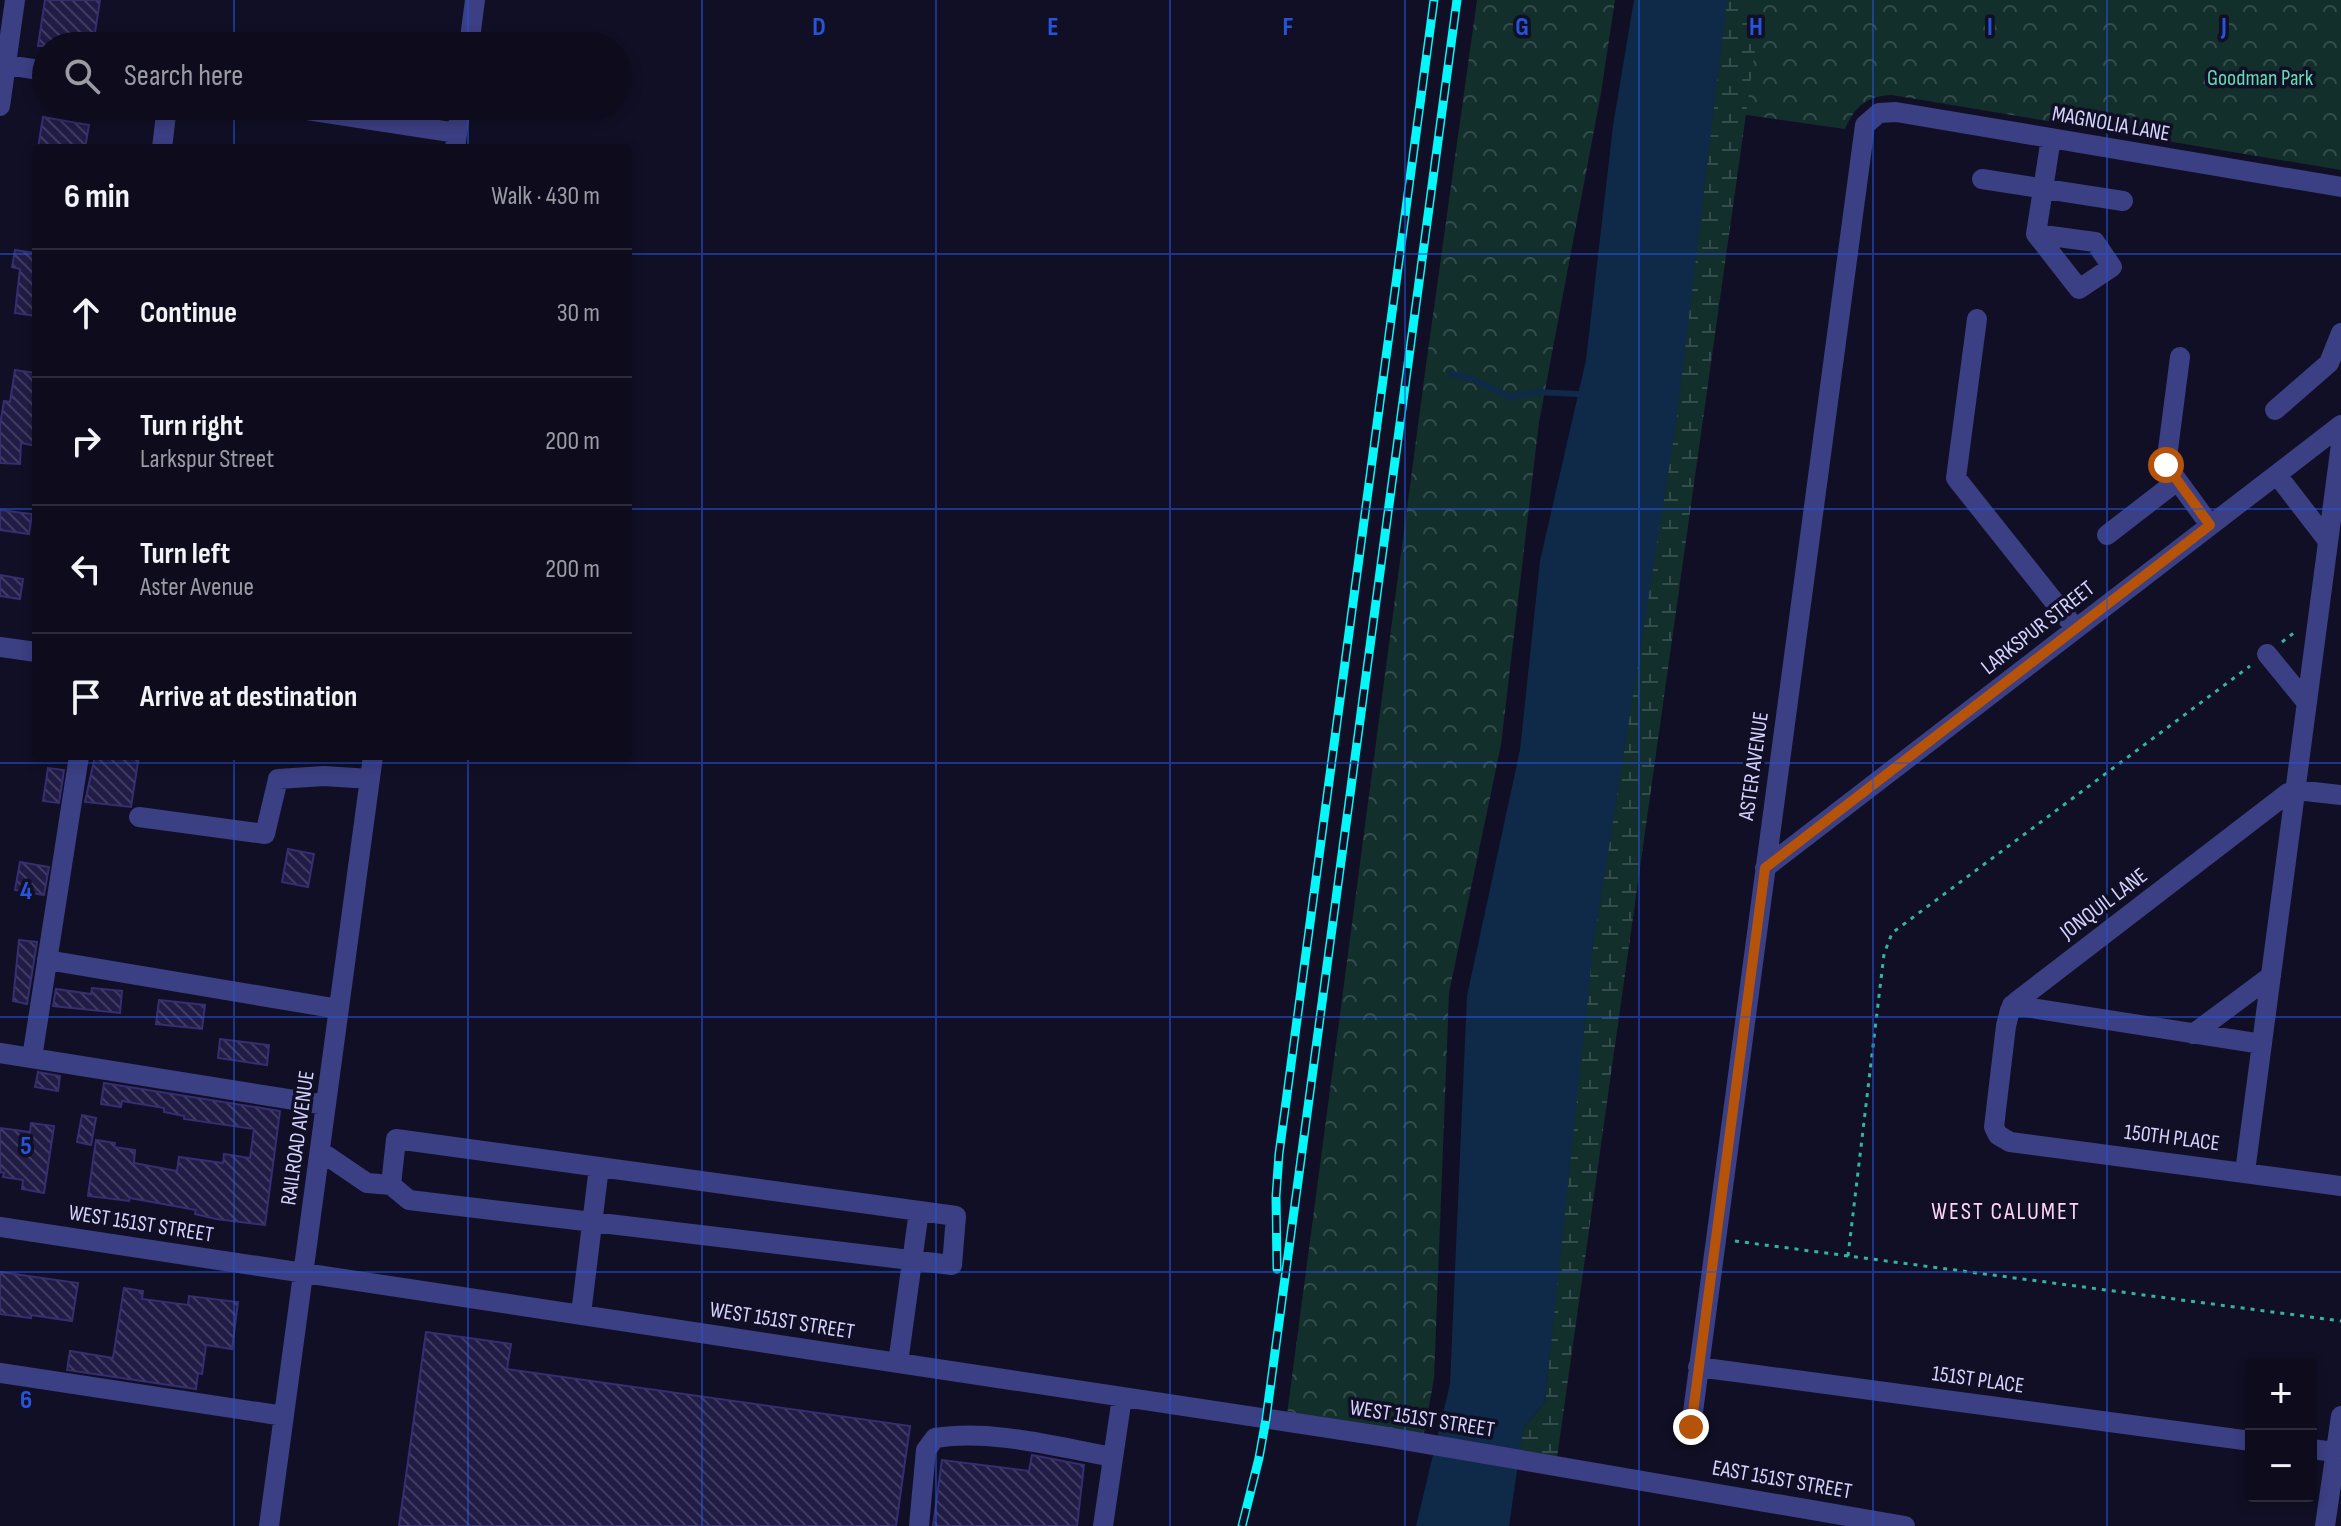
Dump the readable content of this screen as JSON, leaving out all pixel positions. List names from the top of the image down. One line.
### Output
{"streets":{"street":["MAGNOLIA LANE","LARKSPUR STREET","ASTER AVENUE","JONQUIL LANE","RAILROAD AVENUE","150TH PLACE","WEST 151ST STREET","151ST PLACE","EAST 151ST STREET"]},"crossings":[["MAGNOLIA LANE","ASTER AVENUE"],["LARKSPUR STREET","ASTER AVENUE"],["ASTER AVENUE","151ST PLACE"],["JONQUIL LANE","150TH PLACE"],["RAILROAD AVENUE","WEST 151ST STREET"],["WEST 151ST STREET","EAST 151ST STREET"]],"districts":["WEST CALUMET"],"parks":["Goodman Park"],"page":{"search":"Search here","heading":["6 min","Walk · 430 m"],"list":[["Continue","30 m"],["Turn right","Larkspur Street","200 m"],["Turn left","Aster Avenue","200 m"],"Arrive at destination"],"map_buttons":["+","−"]},"grid":{"columns":["D","E","F","G","H","I","J"],"rows":["4","5","6"]}}
